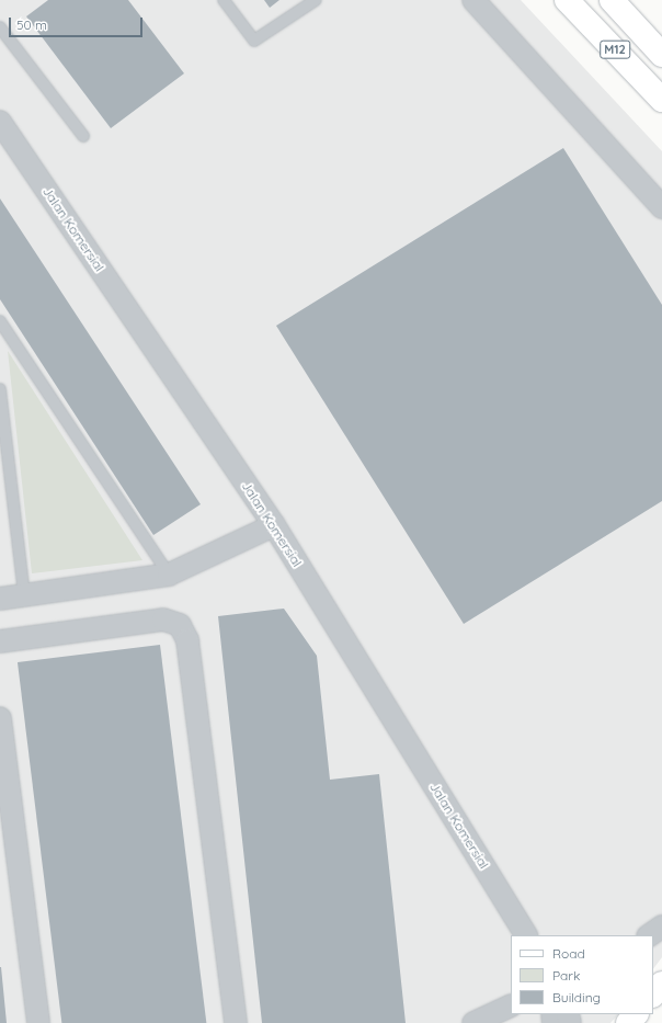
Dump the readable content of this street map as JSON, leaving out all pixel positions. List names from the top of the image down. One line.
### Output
{"streets":{"main road":["M12"],"street":["Jalan Komersial"]},"legend":["Road","Park","Building"],"scale_bar":"50 m"}
